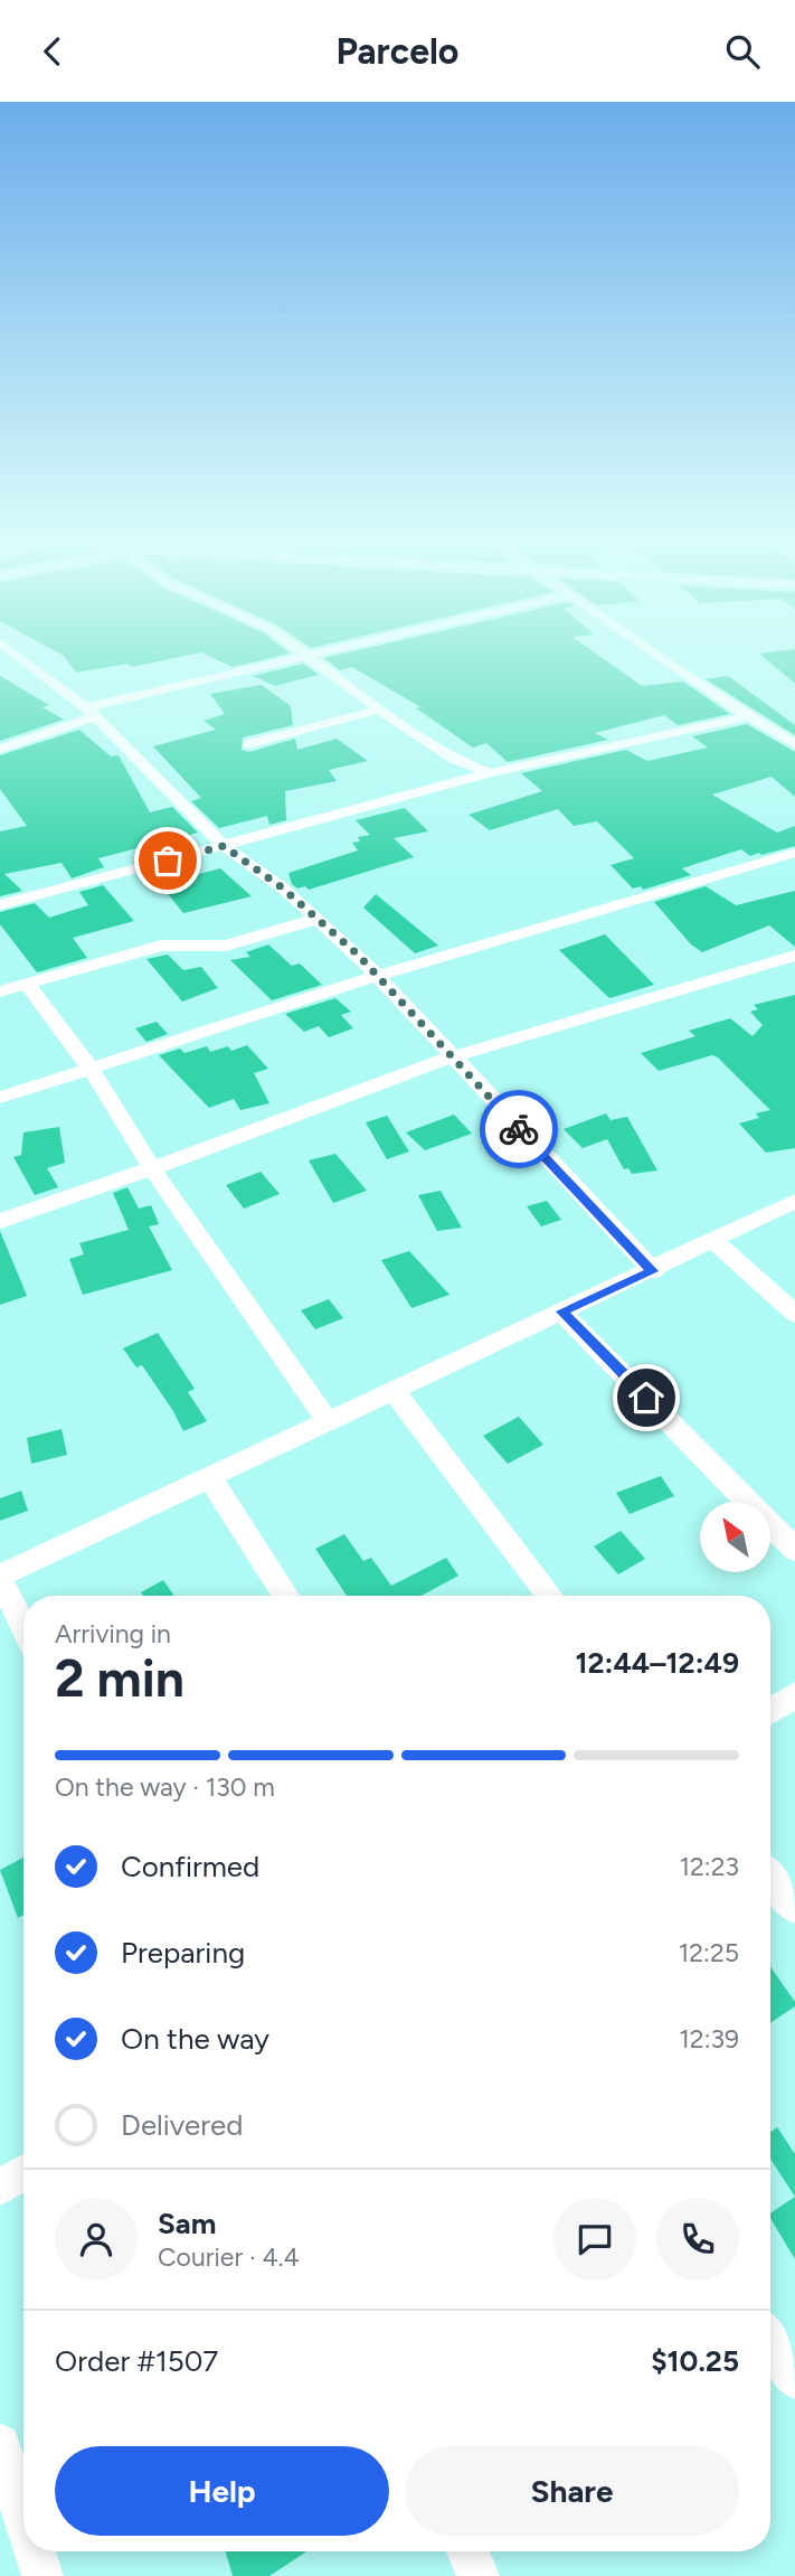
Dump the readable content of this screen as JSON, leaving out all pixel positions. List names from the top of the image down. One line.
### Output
{"north":"top left","page":{"header":"Parcelo","heading":["2 min","Arriving in","12:44–12:49"],"panel":["Sam","Courier · 4.4","Order #1507","$10.25"],"bar":"On the way · 130 m","list":[["Confirmed","12:23"],["Preparing","12:25"],["On the way","12:39"],"Delivered"],"buttons":["Help","Share"]}}
